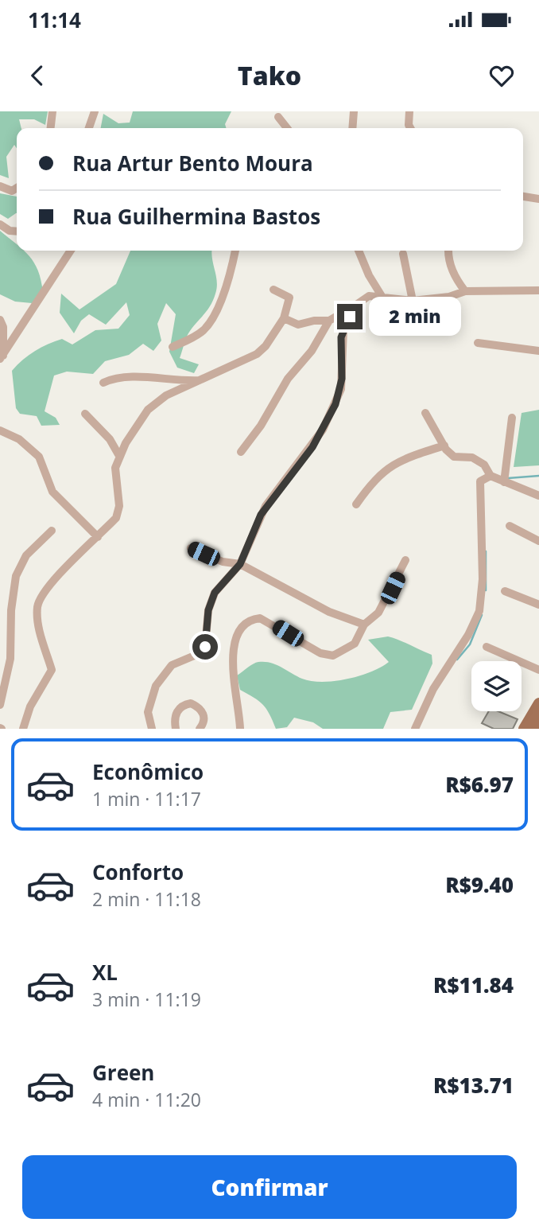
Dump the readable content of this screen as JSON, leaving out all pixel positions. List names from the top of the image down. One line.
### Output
{"page":{"status":"11:14","header":"Tako","banner":["Rua Artur Bento Moura","Rua Guilhermina Bastos"],"bubble":"2 min","list":[{"name":"Econômico","note":"1 min · 11:17","value":"R$6.97"},{"name":"Conforto","note":"2 min · 11:18","value":"R$9.40"},{"name":"XL","note":"3 min · 11:19","value":"R$11.84"},{"name":"Green","note":"4 min · 11:20","value":"R$13.71"}],"buttons":"Confirmar"}}
